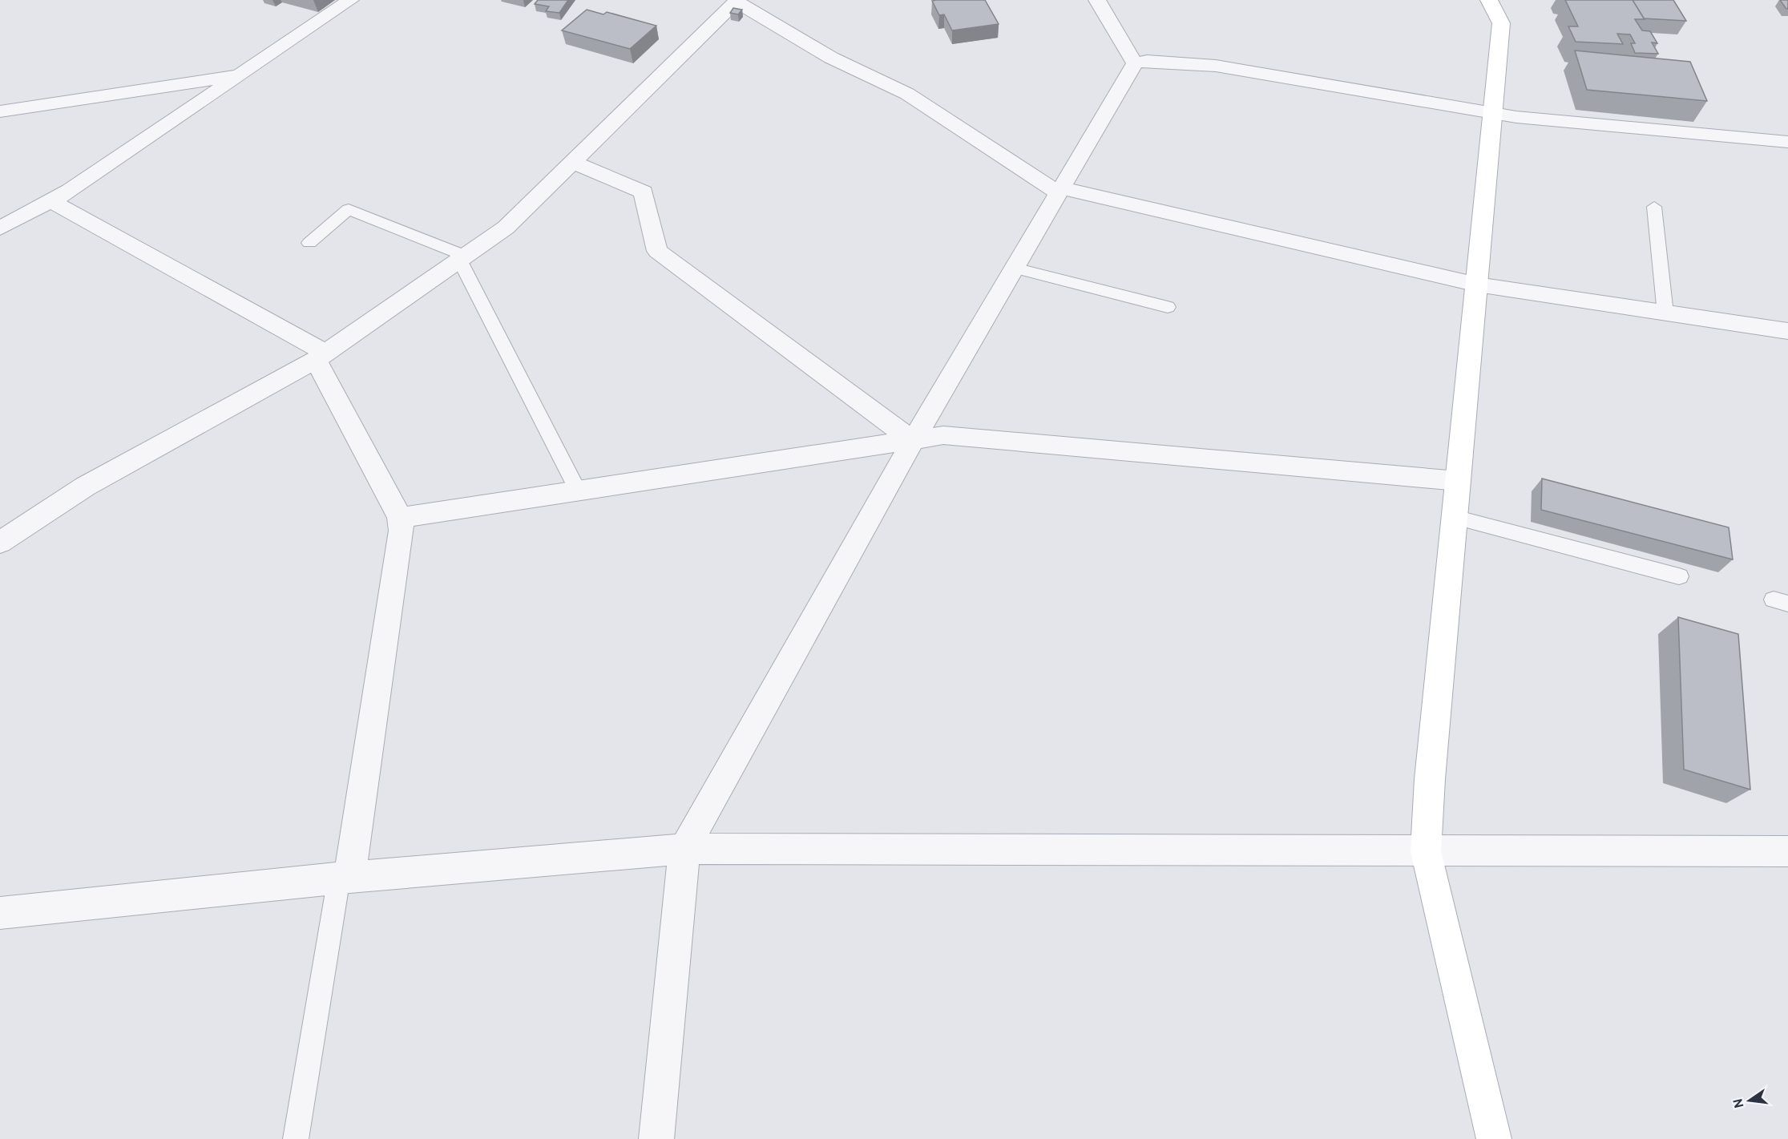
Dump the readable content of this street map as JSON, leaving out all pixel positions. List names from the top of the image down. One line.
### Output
{"north":"left"}
